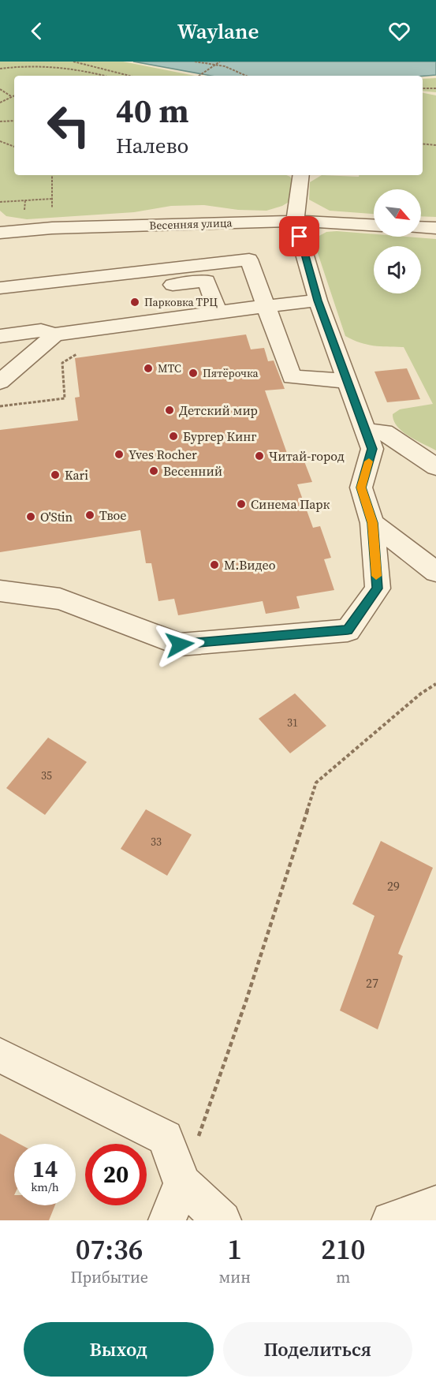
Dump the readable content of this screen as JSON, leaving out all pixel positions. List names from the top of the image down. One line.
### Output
{"streets":{"street":["Весенняя улица"]},"places":["Парковка ТРЦ","МТС","Пятёрочка","Детский мир","Бургер Кинг","Yves Rocher","Читай-город","Весенний","Kari","Синема Парк","Твое","O'Stin","М.Видео"],"house_numbers":["31","35","33","29","27"],"north":"bottom right","page":{"header":"Waylane","turn":["40 m","Налево"],"speed":"14 km/h","limit":"20","eta":["07:36","Прибытие","1","мин","210","m"],"buttons":["Выход","Поделиться"]}}
